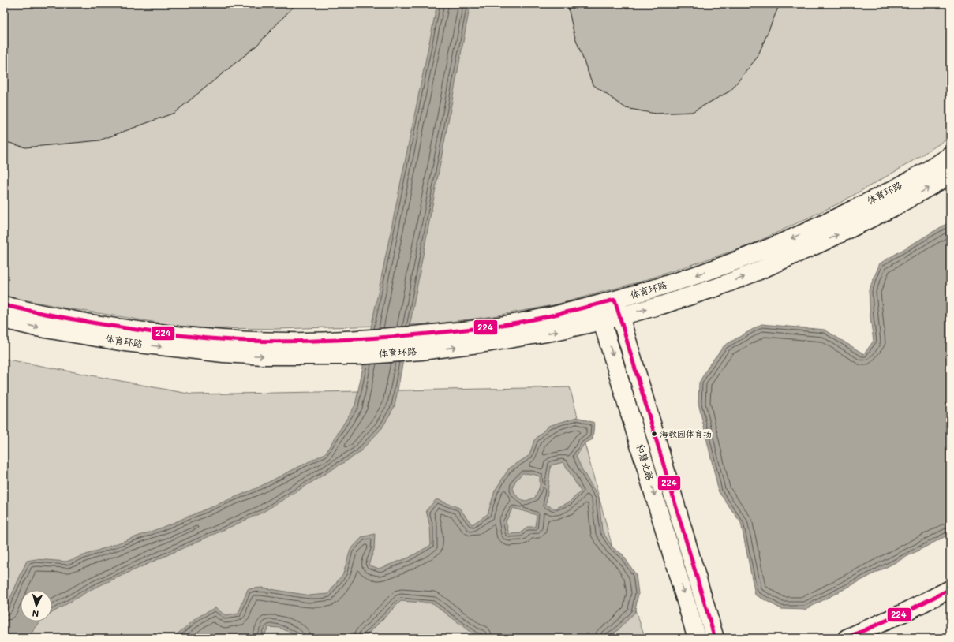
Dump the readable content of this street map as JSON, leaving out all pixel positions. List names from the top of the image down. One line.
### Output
{"streets":{"main road":["体育环路","和慧北路"]},"crossings":[["体育环路","和慧北路"]],"places":["海教园体育场"],"lines":["transit line 224"],"north":"bottom"}
